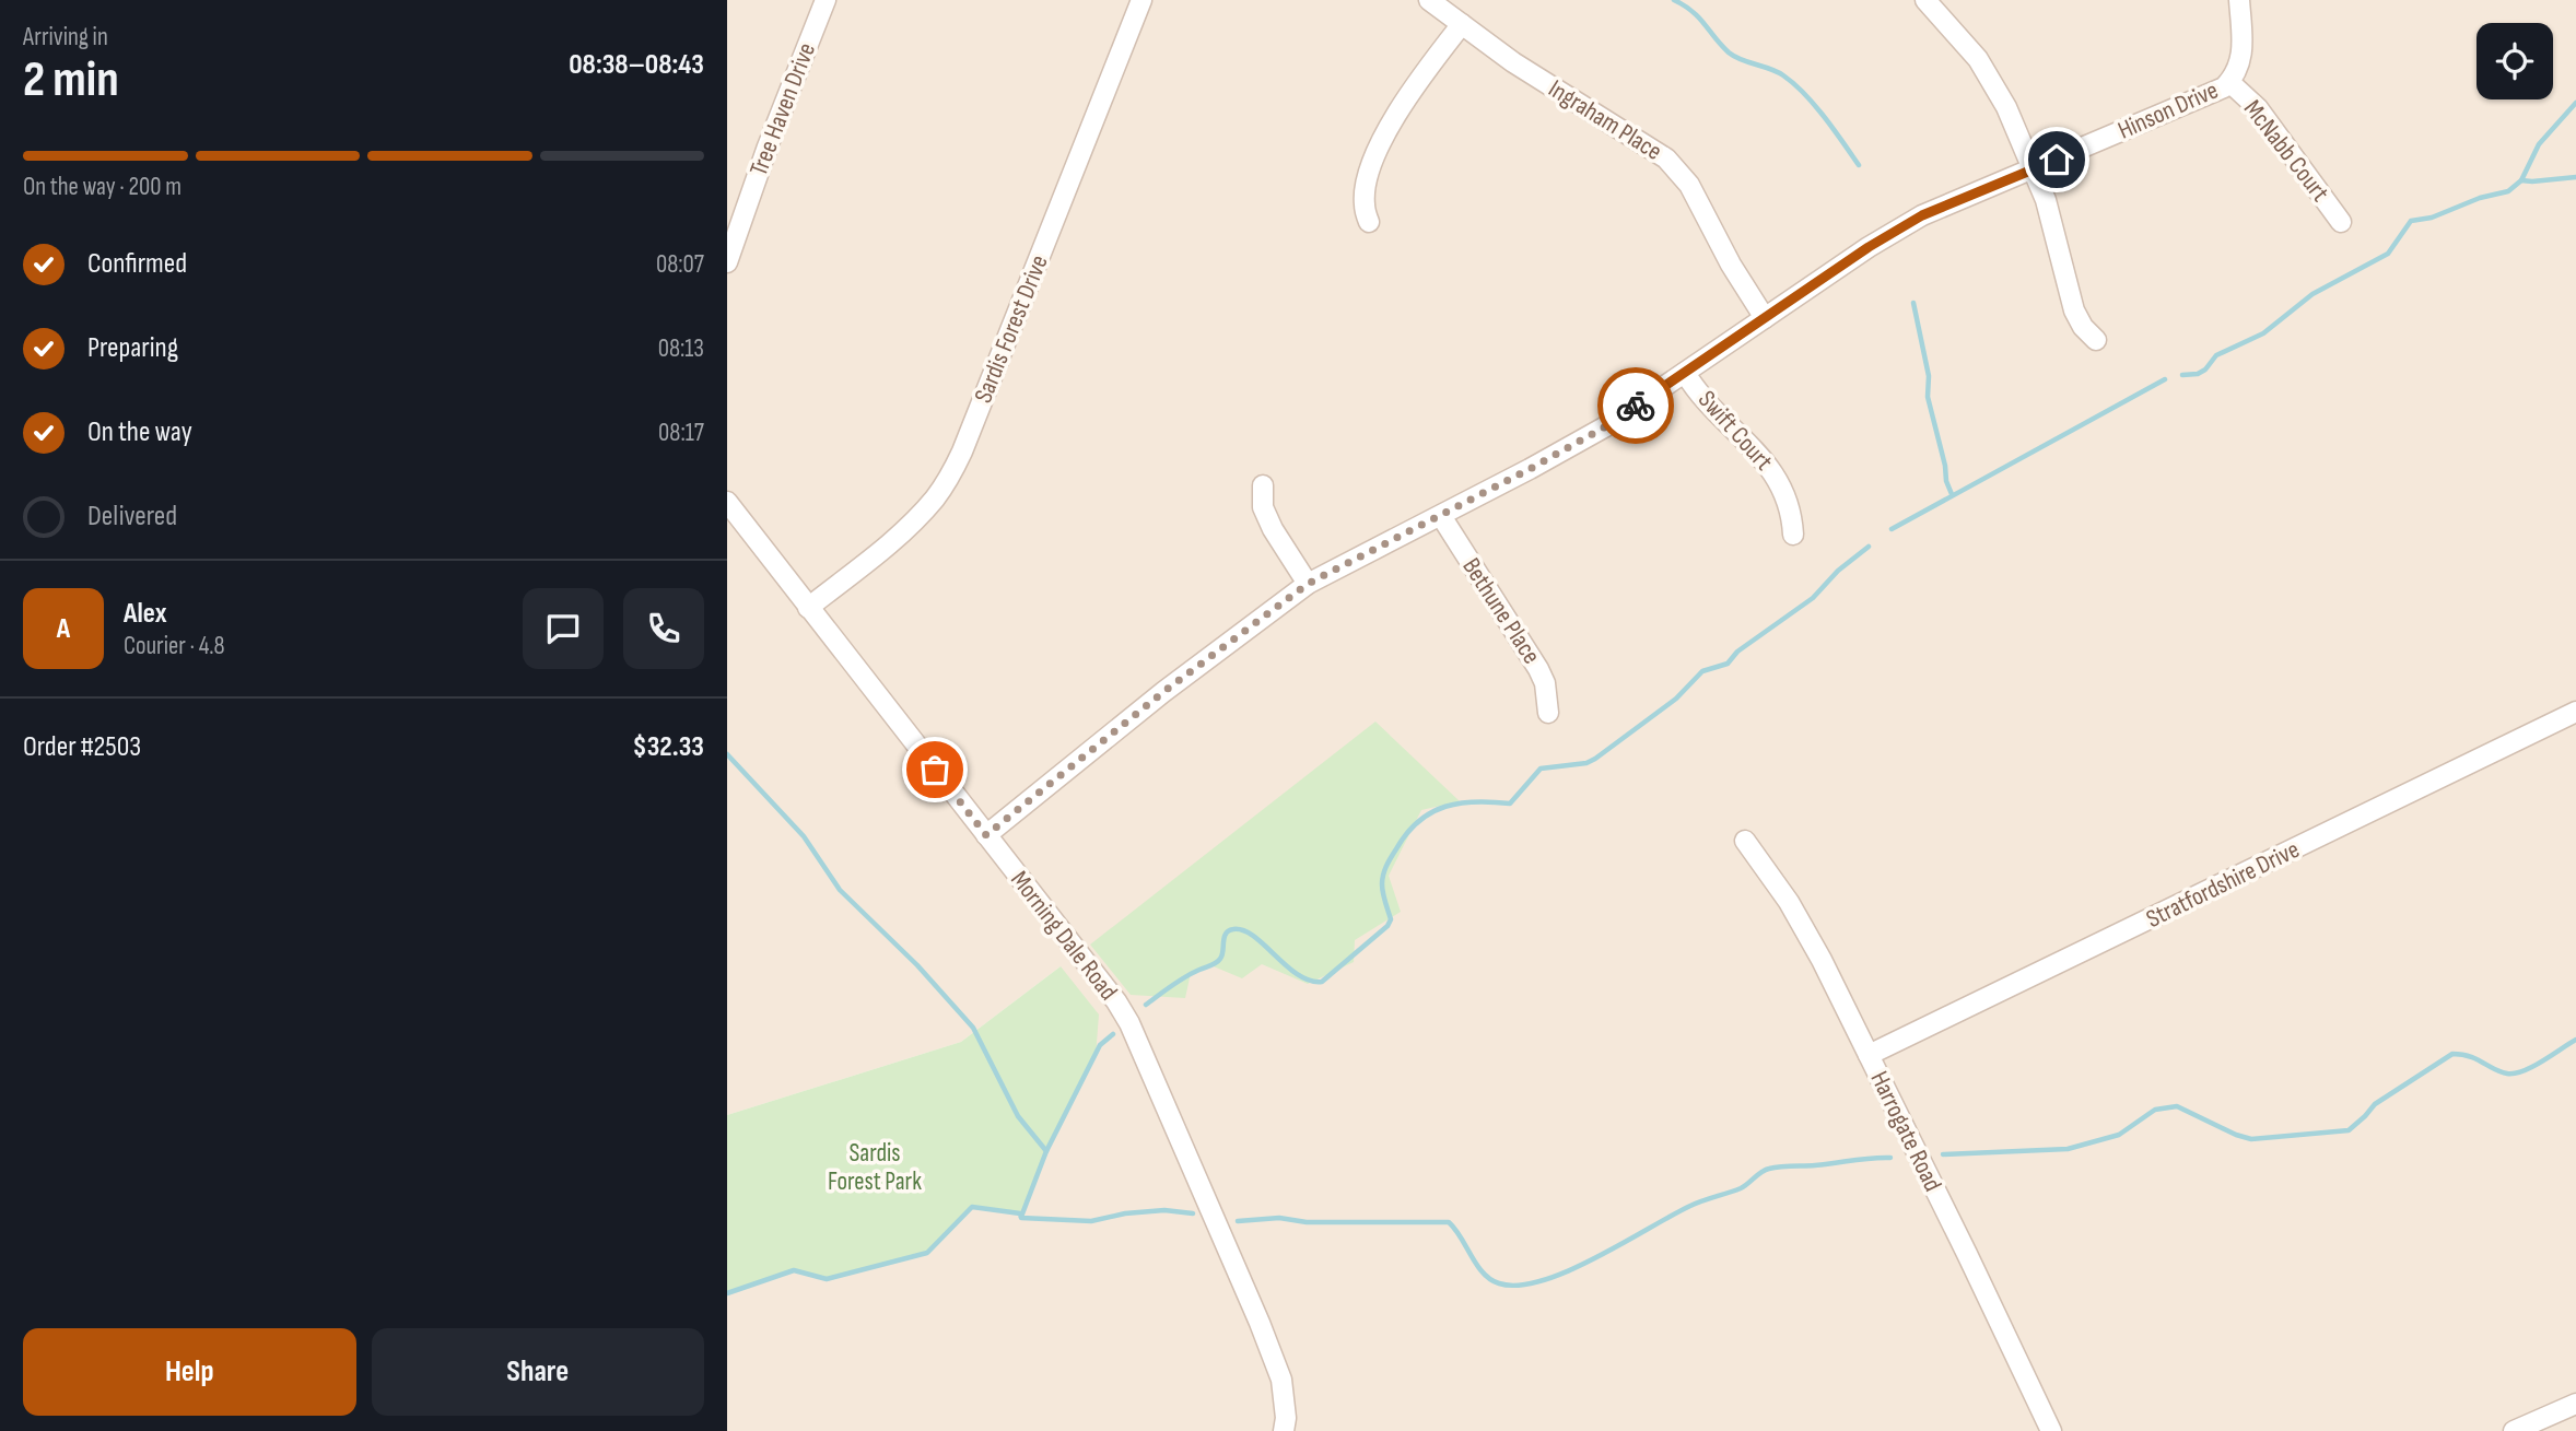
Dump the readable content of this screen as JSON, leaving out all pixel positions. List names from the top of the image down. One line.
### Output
{"streets":{"street":["Tree Haven Drive","Hinson Drive","Ingraham Place","McNabb Court","Sardis Forest Drive","Swift Court","Bethune Place","Stratfordshire Drive","Morning Dale Road","Harrogate Road"]},"crossings":[["Hinson Drive","Ingraham Place"],["Hinson Drive","McNabb Court"],["Hinson Drive","Swift Court"],["Hinson Drive","Bethune Place"],["Hinson Drive","Morning Dale Road"],["Sardis Forest Drive","Morning Dale Road"],["Stratfordshire Drive","Harrogate Road"]],"parks":["Sardis Forest Park"],"page":{"heading":["2 min","Arriving in","08:38–08:43"],"panel":["Alex","Courier · 4.8","Order #2503","$32.33"],"bar":"On the way · 200 m","list":[["Confirmed","08:07"],["Preparing","08:13"],["On the way","08:17"],"Delivered"],"round":"A","buttons":["Help","Share"]}}
